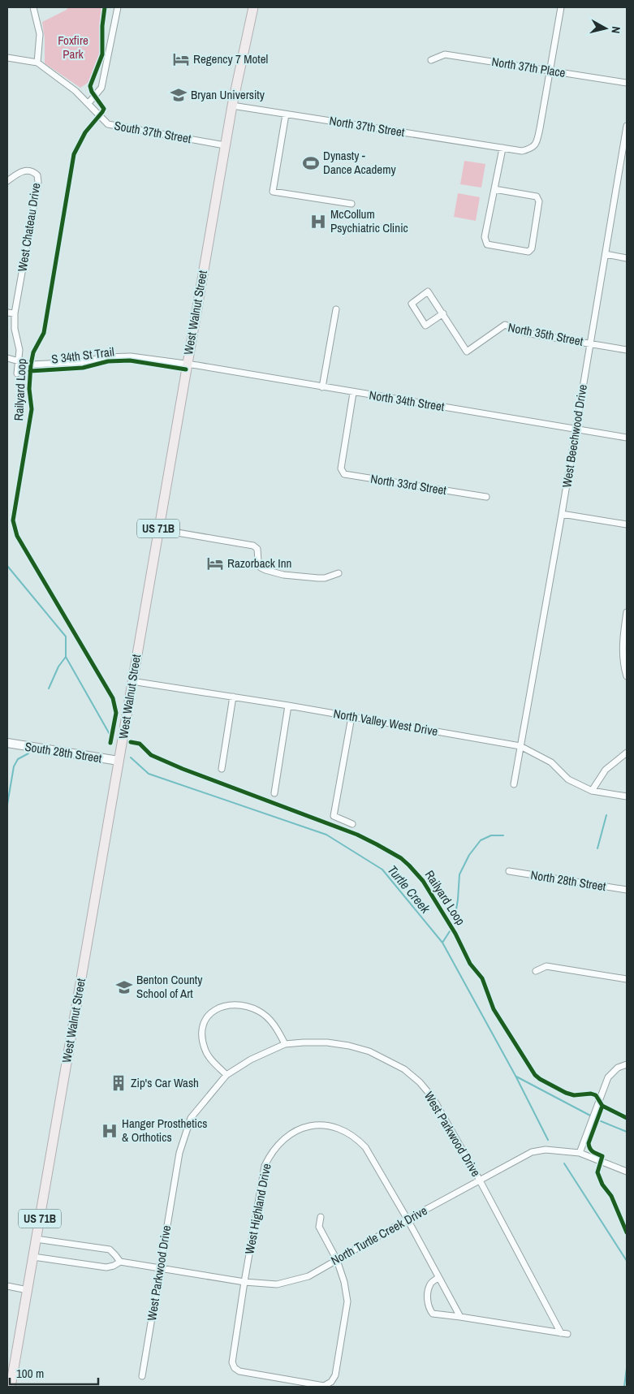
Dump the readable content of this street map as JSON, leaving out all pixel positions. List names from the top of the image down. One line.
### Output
{"streets":{"main road":["West Walnut Street","US 71B"],"street":["North 37th Place","North 37th Street","South 37th Street","West Chateau Drive","North 35th Street","North 34th Street","West Beechwood Drive","North 33rd Street","North Valley West Drive","South 28th Street","North 28th Street","West Parkwood Drive","West Highland Drive","North Turtle Creek Drive"],"cycle path":["S 34th St Trail","Railyard Loop"]},"crossings":[["North 37th Place","North 37th Street"],["North 37th Street","West Walnut Street"],["South 37th Street","West Walnut Street"],["West Chateau Drive","North 34th Street"],["West Walnut Street","North 34th Street"],["West Walnut Street","North Valley West Drive"],["West Walnut Street","South 28th Street"],["West Walnut Street","North Turtle Creek Drive"],["North 35th Street","West Beechwood Drive"],["North 34th Street","West Beechwood Drive"],["North 34th Street","North 33rd Street"],["West Beechwood Drive","North Valley West Drive"],["West Parkwood Drive","North Turtle Creek Drive"],["West Highland Drive","North Turtle Creek Drive"]],"water":["Turtle Creek"],"parks":["Foxfire Park"],"places":{"hotel":["Regency 7 Motel","Razorback Inn"],"school or university":["Bryan University","Benton County School of Art"],"sports":["Dynasty - Dance Academy"],"hospital":["McCollum Psychiatric Clinic","Hanger Prosthetics & Orthotics"],"building":["Zip's Car Wash"]},"scale_bar":"100 m","north":"right"}
